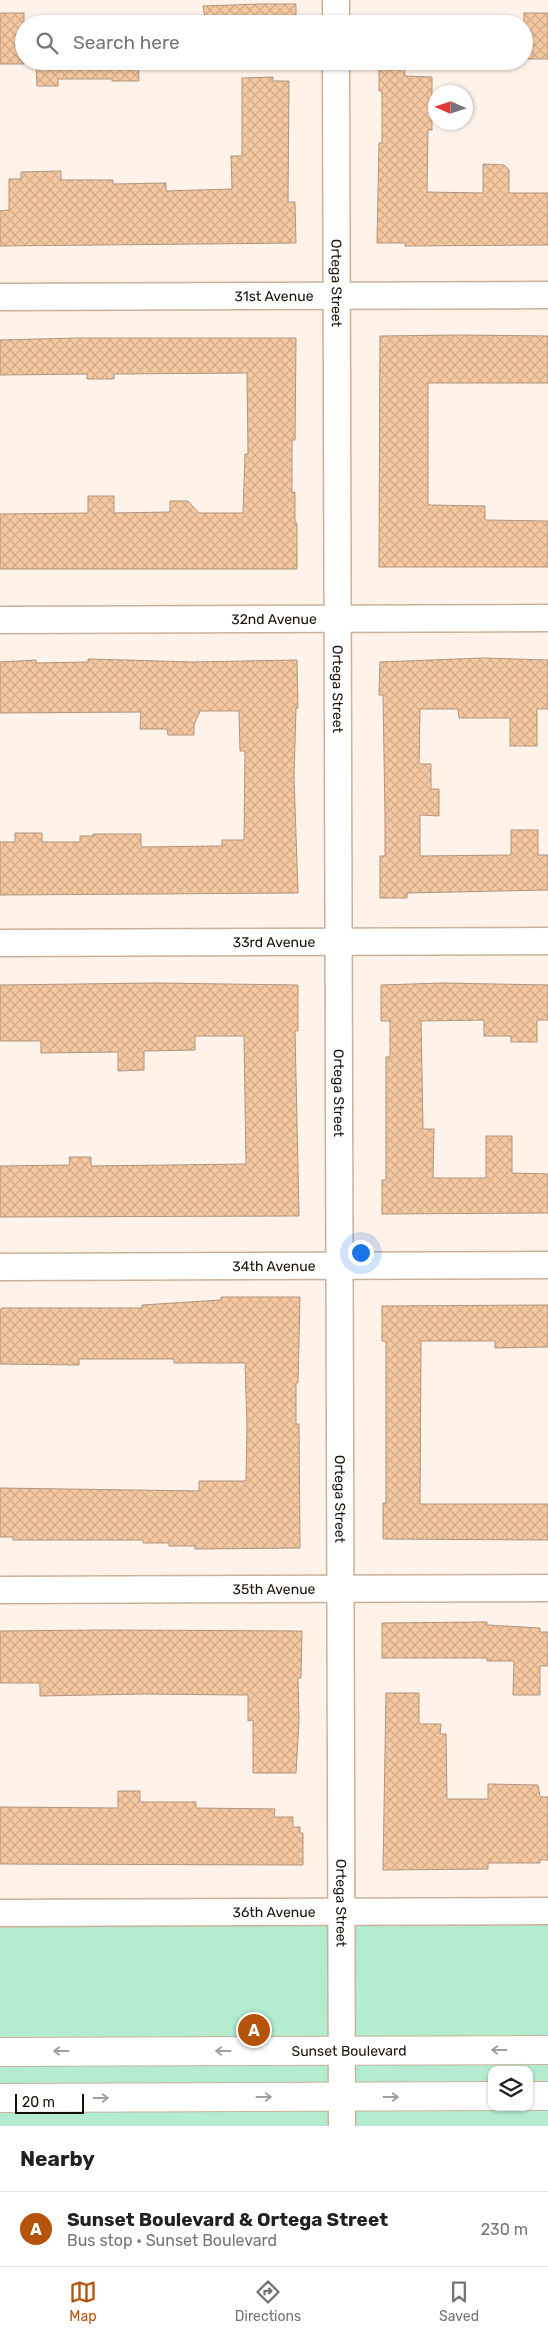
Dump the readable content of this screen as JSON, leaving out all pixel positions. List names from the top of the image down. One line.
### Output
{"streets":{"main road":["Sunset Boulevard"],"street":["Ortega Street","31st Avenue","32nd Avenue","33rd Avenue","34th Avenue","35th Avenue","36th Avenue"]},"crossings":[["Ortega Street","31st Avenue"],["Ortega Street","32nd Avenue"],["Ortega Street","33rd Avenue"],["Ortega Street","34th Avenue"],["Ortega Street","35th Avenue"],["Ortega Street","36th Avenue"],["Ortega Street","Sunset Boulevard"]],"scale_bar":"20 m","north":"left","page":{"search":"Search here","pins":"A","scale":"20 m","heading":"Nearby","list":[{"mark":"A","name":"Sunset Boulevard & Ortega Street","note":"Bus stop · Sunset Boulevard","value":"230 m"}],"nav":["Map","Directions","Saved"]}}
